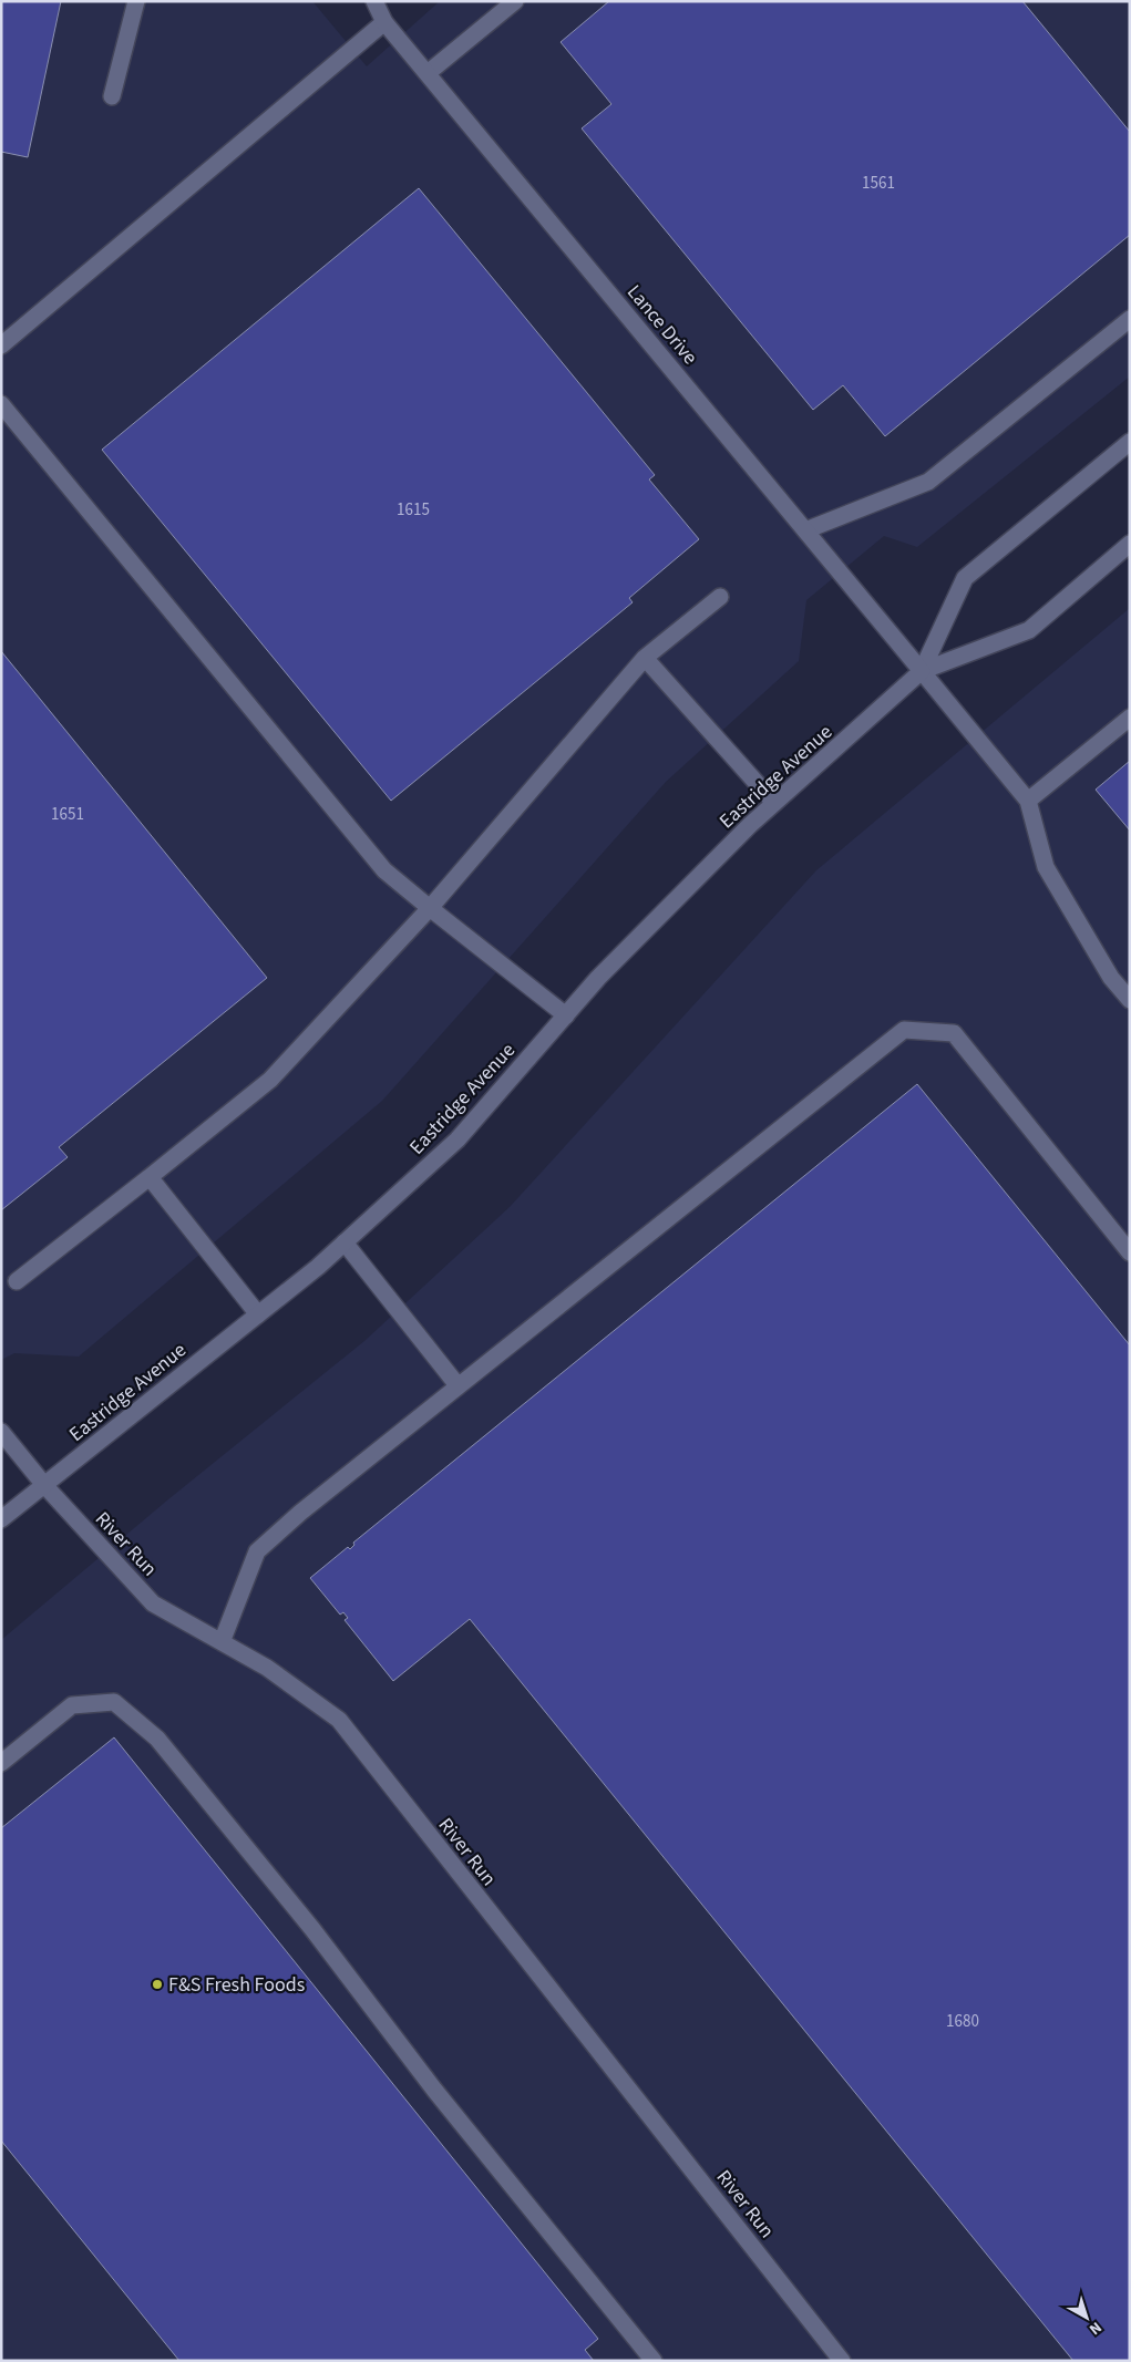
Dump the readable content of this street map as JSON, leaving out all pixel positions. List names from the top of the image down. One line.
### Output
{"streets":{"street":["Lance Drive","Eastridge Avenue","River Run"]},"crossings":[["Lance Drive","Eastridge Avenue"],["Eastridge Avenue","River Run"]],"places":["F&S Fresh Foods"],"house_numbers":["1561","1615","1651","1680"],"north":"bottom right"}
